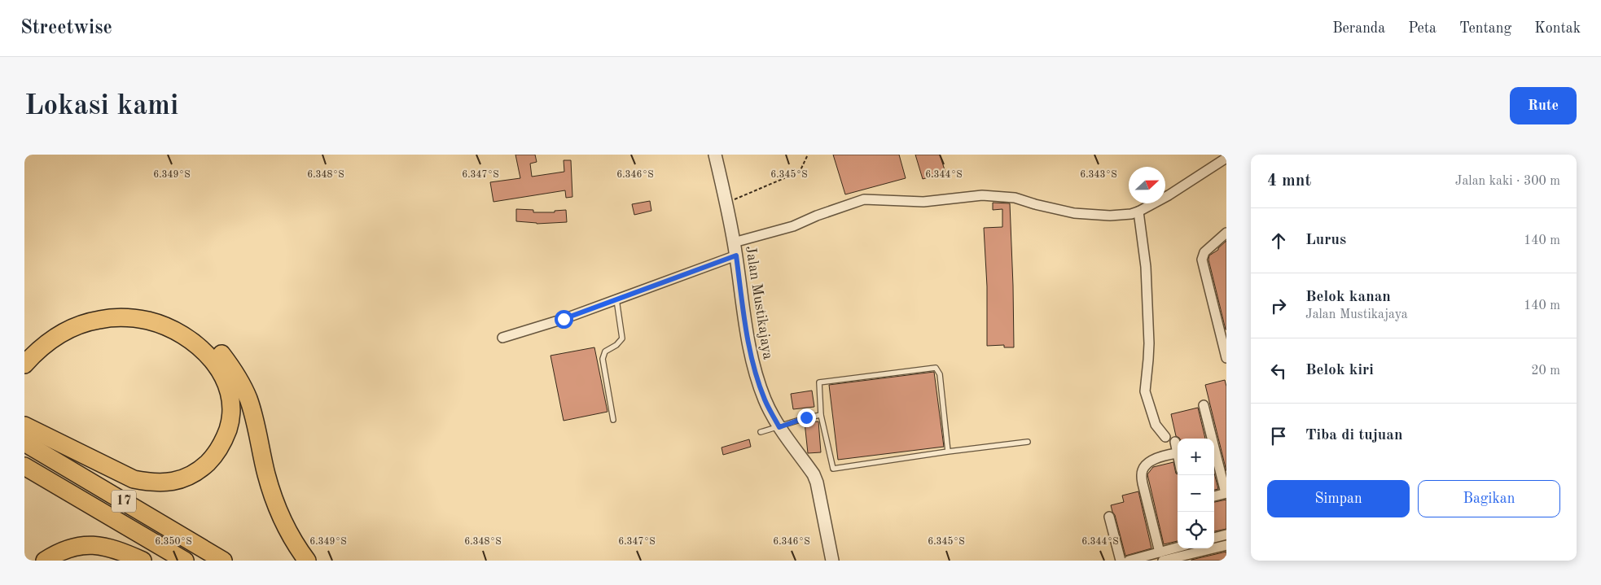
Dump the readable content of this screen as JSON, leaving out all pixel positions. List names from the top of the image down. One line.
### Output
{"streets":{"highway":["17"],"street":["Jalan Mustikajaya"]},"north":"right","page":{"header":"Streetwise","nav":["Beranda","Peta","Tentang","Kontak"],"buttons":["Rute",["Simpan","Bagikan"]],"title":"Lokasi kami","heading":["4 mnt","Jalan kaki · 300 m"],"list":[["Lurus","140 m"],["Belok kanan","Jalan Mustikajaya","140 m"],["Belok kiri","20 m"],"Tiba di tujuan"],"map_buttons":["+","−"]},"coordinates":["6.349°S","6.348°S","6.347°S","6.346°S","6.345°S","6.344°S","6.343°S","6.350°S"]}
